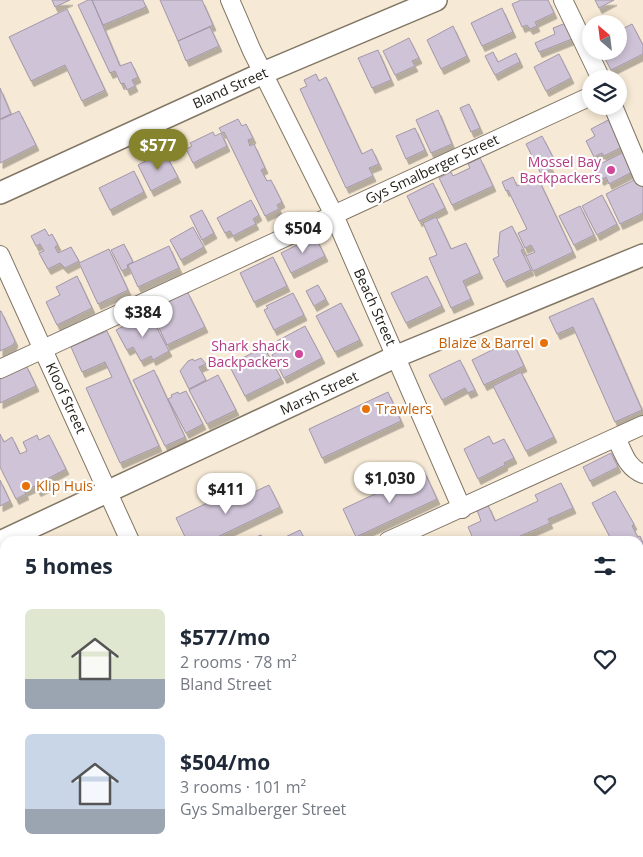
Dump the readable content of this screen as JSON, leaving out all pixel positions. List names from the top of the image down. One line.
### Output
{"streets":{"street":["Bland Street","Gys Smalberger Street","Beach Street","Marsh Street","Kloof Street"]},"crossings":[["Bland Street","Beach Street"],["Gys Smalberger Street","Beach Street"],["Gys Smalberger Street","Kloof Street"],["Beach Street","Marsh Street"],["Marsh Street","Kloof Street"]],"places":["Mossel Bay Backpackers","Blaize & Barrel","Shark shack Backpackers","Trawlers","Klip Huis"],"north":"top left","page":{"price":["$577","$504","$384","$1,030","$411"],"heading":"5 homes","list":[{"name":"$577/mo","note":"2 rooms · 78 m² · Bland Street"},{"name":"$504/mo","note":"3 rooms · 101 m² · Gys Smalberger Street"}]}}
